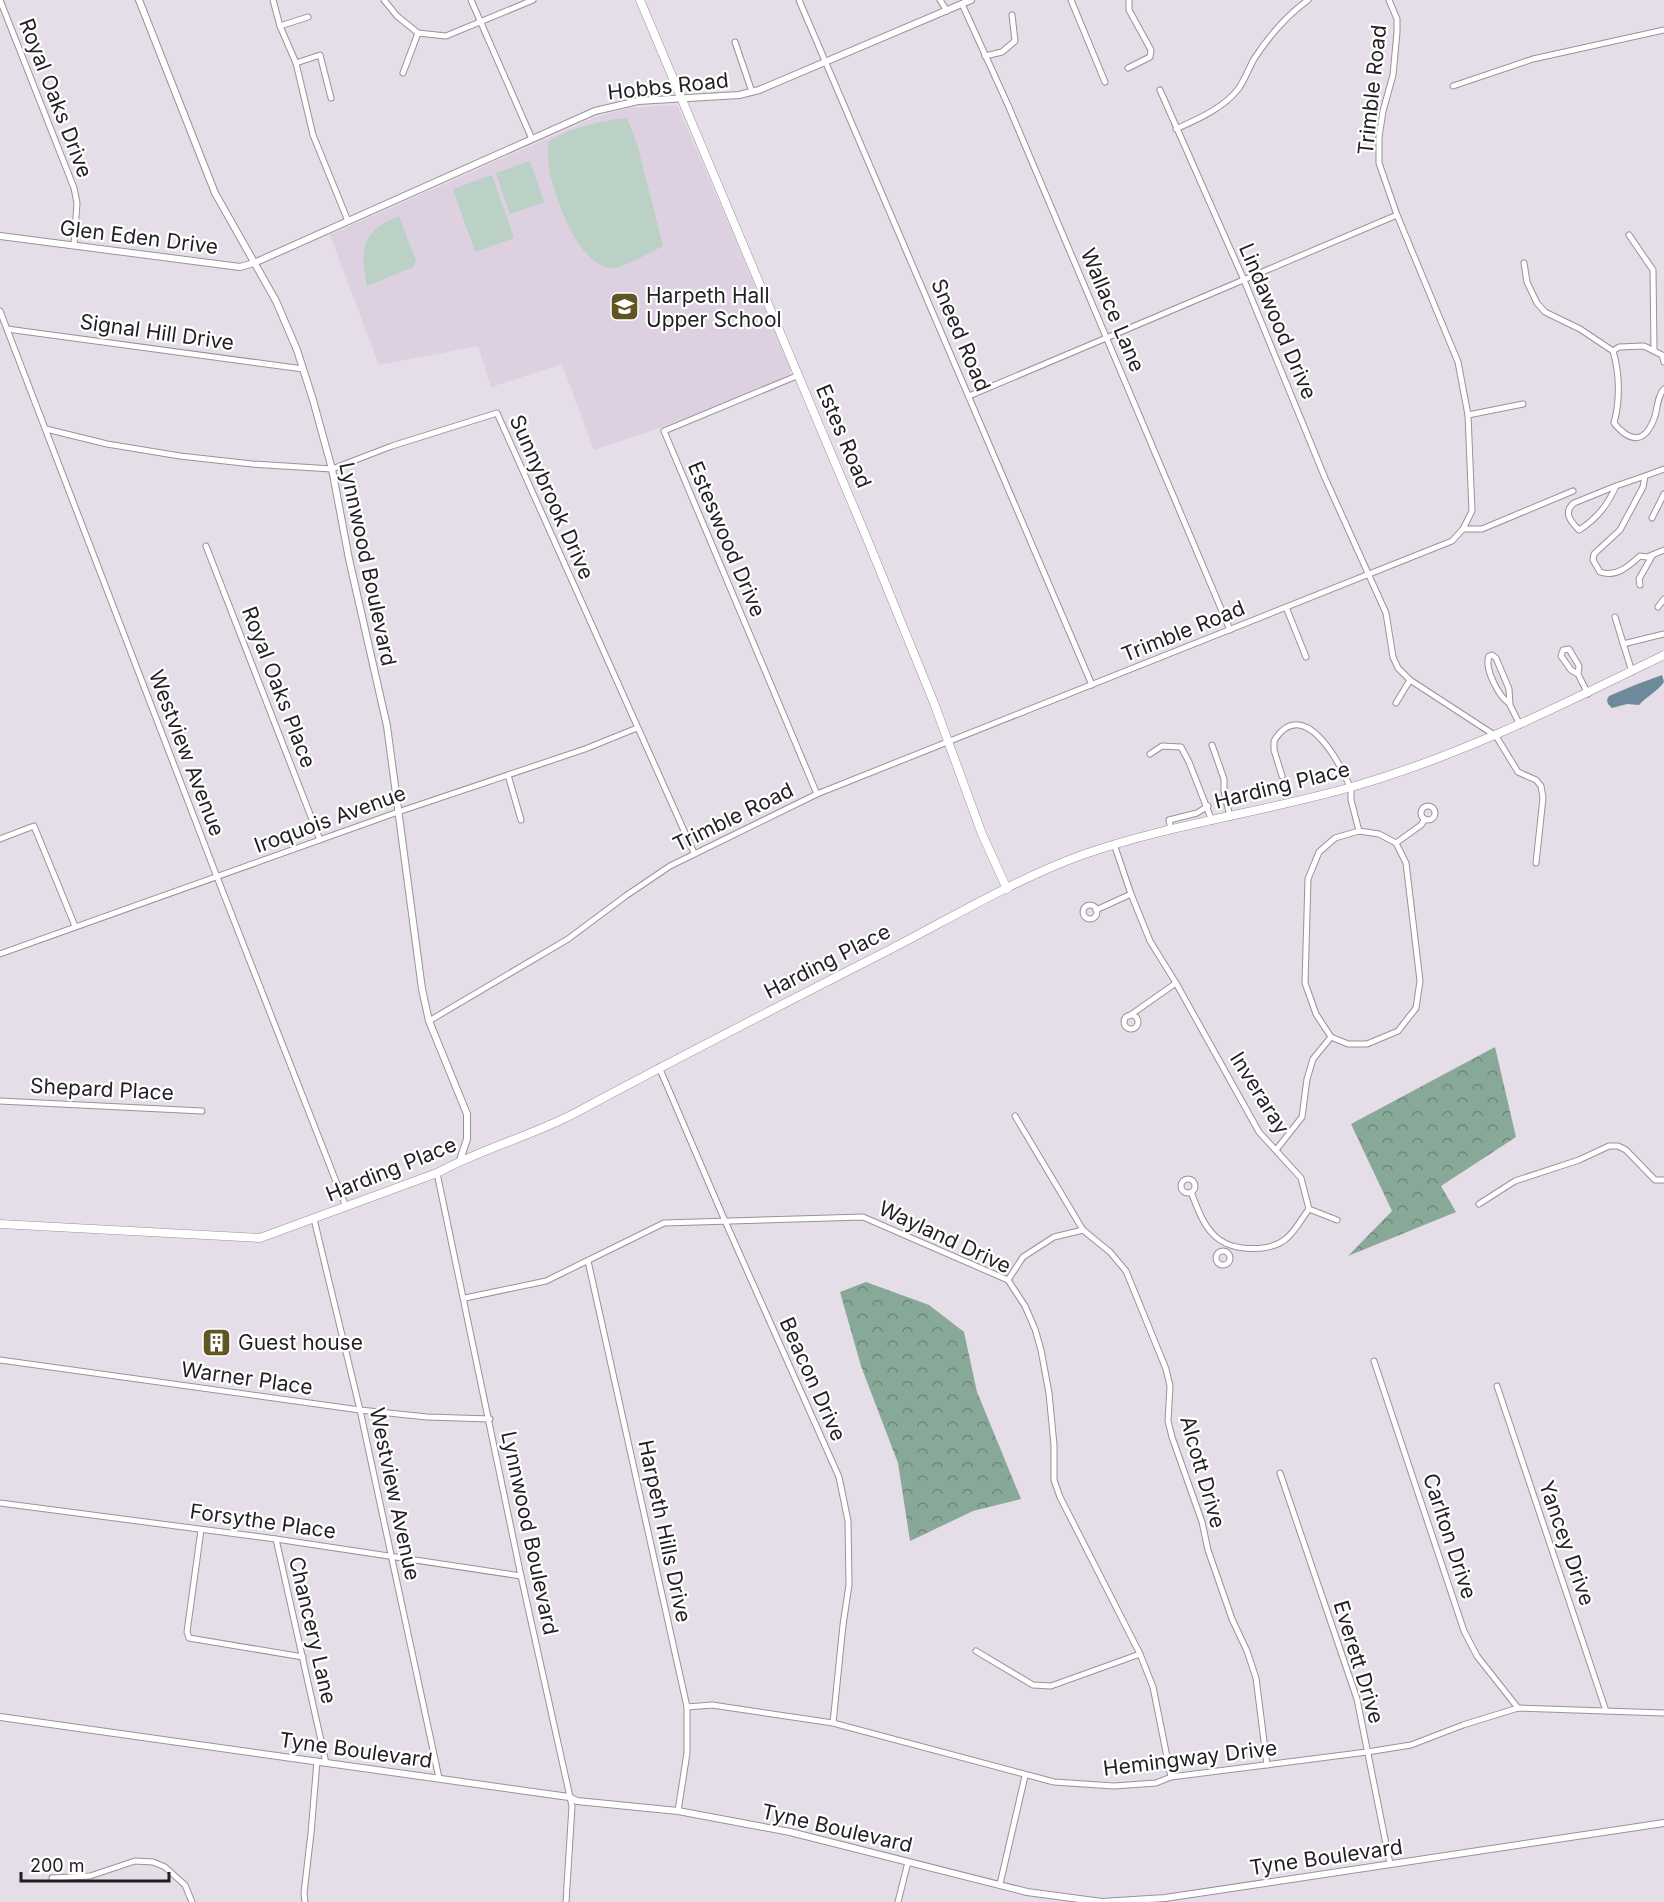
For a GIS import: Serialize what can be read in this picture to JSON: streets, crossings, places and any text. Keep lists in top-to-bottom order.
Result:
{
  "streets": {
    "main road": ["Estes Road", "Harding Place"],
    "street": [
      "Hobbs Road",
      "Trimble Road",
      "Royal Oaks Drive",
      "Glen Eden Drive",
      "Wallace Lane",
      "Lindawood Drive",
      "Signal Hill Drive",
      "Sneed Road",
      "Sunnybrook Drive",
      "Esteswood Drive",
      "Lynnwood Boulevard",
      "Royal Oaks Place",
      "Westview Avenue",
      "Iroquois Avenue",
      "Shepard Place",
      "Inveraray",
      "Wayland Drive",
      "Warner Place",
      "Beacon Drive",
      "Alcott Drive",
      "Forsythe Place",
      "Harpeth Hills Drive",
      "Carlton Drive",
      "Yancey Drive",
      "Chancery Lane",
      "Everett Drive",
      "Tyne Boulevard",
      "Hemingway Drive"
    ]
  },
  "crossings": [
    ["Hobbs Road", "Glen Eden Drive"],
    ["Hobbs Road", "Wallace Lane"],
    ["Hobbs Road", "Sneed Road"],
    ["Hobbs Road", "Estes Road"],
    ["Trimble Road", "Wallace Lane"],
    ["Trimble Road", "Lindawood Drive"],
    ["Trimble Road", "Sneed Road"],
    ["Trimble Road", "Estes Road"],
    ["Trimble Road", "Sunnybrook Drive"],
    ["Trimble Road", "Esteswood Drive"],
    ["Trimble Road", "Lynnwood Boulevard"],
    ["Royal Oaks Drive", "Glen Eden Drive"],
    ["Glen Eden Drive", "Lynnwood Boulevard"],
    ["Signal Hill Drive", "Lynnwood Boulevard"],
    ["Signal Hill Drive", "Westview Avenue"],
    ["Estes Road", "Esteswood Drive"],
    ["Estes Road", "Harding Place"],
    ["Sunnybrook Drive", "Lynnwood Boulevard"],
    ["Sunnybrook Drive", "Westview Avenue"],
    ["Sunnybrook Drive", "Iroquois Avenue"],
    ["Lynnwood Boulevard", "Harding Place"],
    ["Lynnwood Boulevard", "Iroquois Avenue"],
    ["Lynnwood Boulevard", "Wayland Drive"],
    ["Lynnwood Boulevard", "Warner Place"],
    ["Lynnwood Boulevard", "Forsythe Place"],
    ["Lynnwood Boulevard", "Tyne Boulevard"],
    ["Royal Oaks Place", "Iroquois Avenue"],
    ["Westview Avenue", "Harding Place"],
    ["Westview Avenue", "Iroquois Avenue"],
    ["Westview Avenue", "Warner Place"],
    ["Westview Avenue", "Forsythe Place"],
    ["Westview Avenue", "Tyne Boulevard"],
    ["Harding Place", "Inveraray"],
    ["Harding Place", "Beacon Drive"],
    ["Wayland Drive", "Beacon Drive"],
    ["Wayland Drive", "Harpeth Hills Drive"],
    ["Wayland Drive", "Hemingway Drive"],
    ["Beacon Drive", "Hemingway Drive"],
    ["Alcott Drive", "Hemingway Drive"],
    ["Forsythe Place", "Chancery Lane"],
    ["Harpeth Hills Drive", "Tyne Boulevard"],
    ["Harpeth Hills Drive", "Hemingway Drive"],
    ["Carlton Drive", "Hemingway Drive"],
    ["Yancey Drive", "Hemingway Drive"],
    ["Chancery Lane", "Tyne Boulevard"],
    ["Everett Drive", "Tyne Boulevard"],
    ["Everett Drive", "Hemingway Drive"]
  ],
  "places": {
    "school or university": ["Harpeth Hall Upper School"],
    "building": ["Guest house"]
  },
  "scale_bar": "200 m"
}
